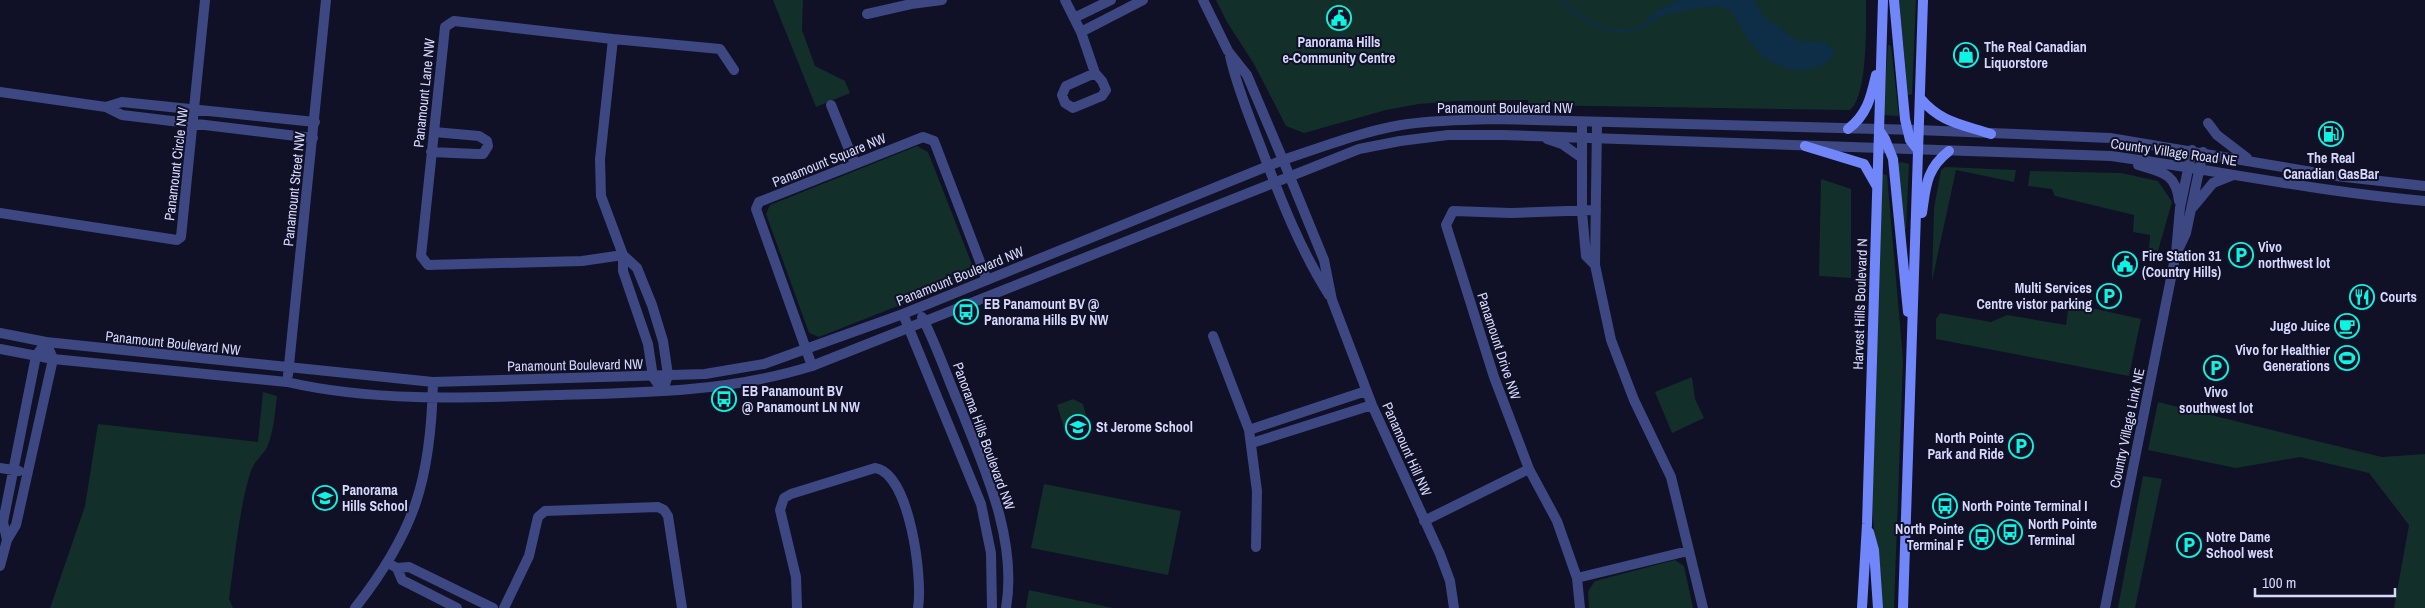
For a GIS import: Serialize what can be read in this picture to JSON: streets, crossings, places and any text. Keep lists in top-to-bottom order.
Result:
{
  "streets": {
    "main road": ["Harvest Hills Boulevard N"],
    "street": [
      "Panamount Lane NW",
      "Panamount Boulevard NW",
      "Country Village Road NE",
      "Panamount Square NW",
      "Panamount Circle NW",
      "Panamount Street NW",
      "Panamount Drive NW",
      "Country Village Link NE",
      "Panorama Hills Boulevard NW",
      "Panamount Hill NW"
    ]
  },
  "crossings": [
    ["Panamount Boulevard NW", "Country Village Road NE"],
    ["Panamount Boulevard NW", "Panamount Square NW"],
    ["Panamount Boulevard NW", "Panamount Street NW"],
    ["Panamount Boulevard NW", "Harvest Hills Boulevard N"],
    ["Panamount Boulevard NW", "Panorama Hills Boulevard NW"],
    ["Panamount Boulevard NW", "Panamount Hill NW"],
    ["Country Village Road NE", "Country Village Link NE"]
  ],
  "places": {
    "public building": ["Panorama Hills e-Community Centre", "Fire Station 31 (Country Hills)"],
    "shop": ["The Real Canadian Liquorstore"],
    "fuel station": ["The Real Canadian GasBar"],
    "parking": [
      "Vivo northwest lot",
      "Multi Services Centre vistor parking",
      "Vivo southwest lot",
      "North Pointe Park and Ride",
      "Notre Dame School west"
    ],
    "restaurant": ["Courts"],
    "bus stop": [
      "EB Panamount BV @ Panorama Hills BV NW",
      "EB Panamount BV @ Panamount LN NW",
      "North Pointe Terminal I",
      "North Pointe Terminal",
      "North Pointe Terminal F"
    ],
    "cafe": ["Jugo Juice"],
    "sports": ["Vivo for Healthier Generations"],
    "school or university": ["St Jerome School", "Panorama Hills School"]
  },
  "scale_bar": "100 m"
}
